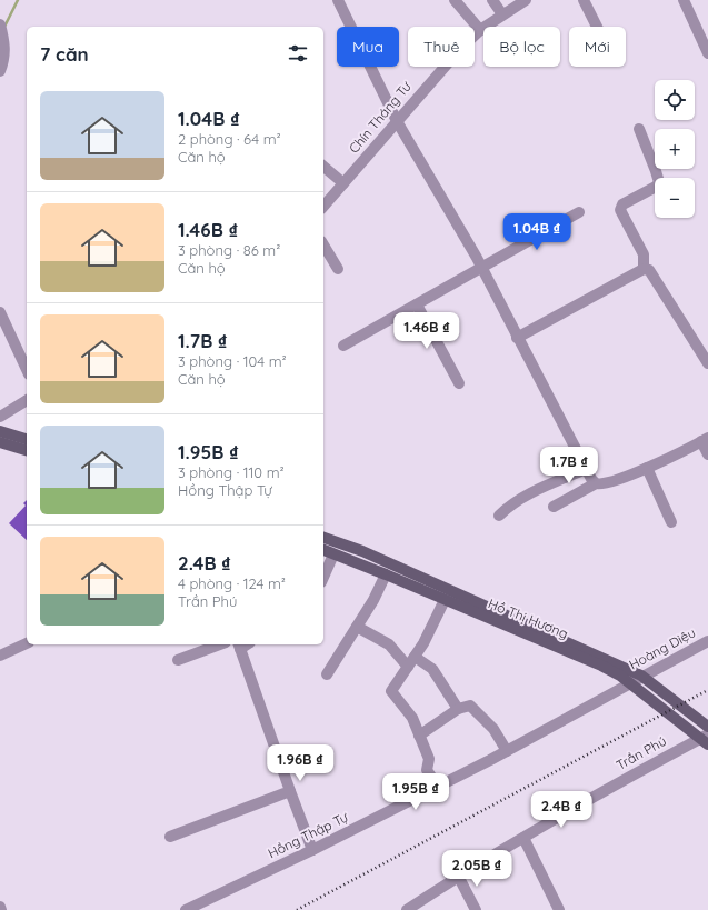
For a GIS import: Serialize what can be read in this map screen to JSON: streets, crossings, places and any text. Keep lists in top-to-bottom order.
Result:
{
  "streets": {
    "main road": ["Hồ Thị Hương"],
    "street": [
      "Chín Tháng Tư",
      "Hoàng Diệu",
      "Trần Phú",
      "Hồng Thập Tự"
    ]
  },
  "crossings": [
    ["Hồ Thị Hương", "Hoàng Diệu"],
    ["Hồ Thị Hương", "Trần Phú"],
    ["Hồ Thị Hương", "Hồng Thập Tự"],
    ["Hoàng Diệu", "Hồng Thập Tự"]
  ],
  "page": {
    "chip": [
      "Mua",
      "Thuê",
      "Bộ lọc",
      "Mới"
    ],
    "heading": "7 căn",
    "map_buttons": ["+", "−"],
    "list": [
      {
        "name": "1.04B ₫",
        "note": "2 phòng · 64 m² · Căn hộ"
      },
      {
        "name": "1.46B ₫",
        "note": "3 phòng · 86 m² · Căn hộ"
      },
      {
        "name": "1.7B ₫",
        "note": "3 phòng · 104 m² · Căn hộ"
      },
      {
        "name": "1.95B ₫",
        "note": "3 phòng · 110 m² · Hồng Thập Tự"
      },
      {
        "name": "2.4B ₫",
        "note": "4 phòng · 124 m² · Trần Phú"
      }
    ],
    "price": [
      "1.04B ₫",
      "1.46B ₫",
      "1.7B ₫",
      "1.96B ₫",
      "1.95B ₫",
      "2.4B ₫",
      "2.05B ₫"
    ]
  }
}
